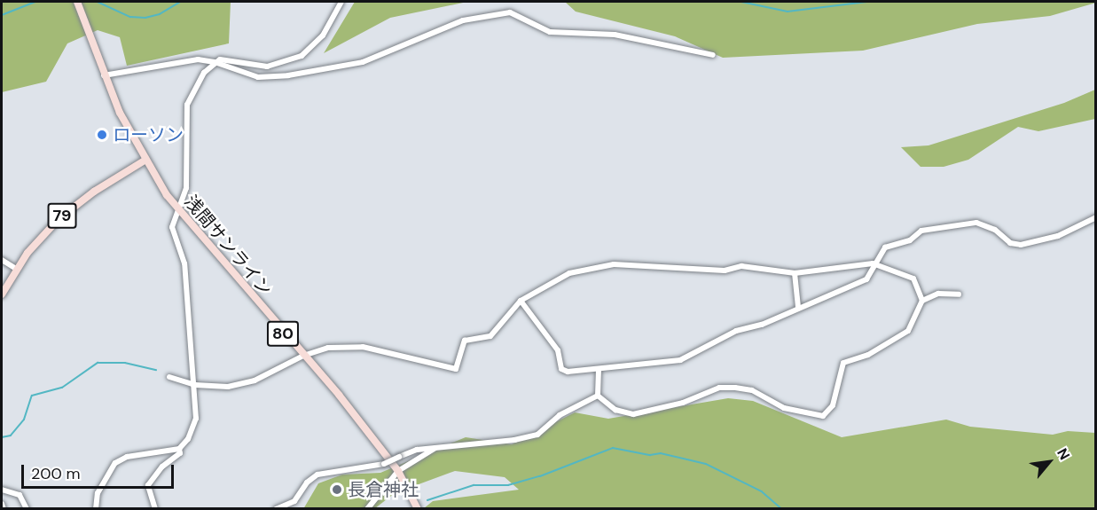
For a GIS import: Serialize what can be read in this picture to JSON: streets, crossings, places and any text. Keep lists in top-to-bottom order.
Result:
{
  "streets": {
    "main road": ["79", "浅間サンライン", "80"]
  },
  "crossings": [
    ["79", "浅間サンライン"]
  ],
  "places": ["ローソン", "長倉神社"],
  "scale_bar": "200 m",
  "north": "top right"
}
